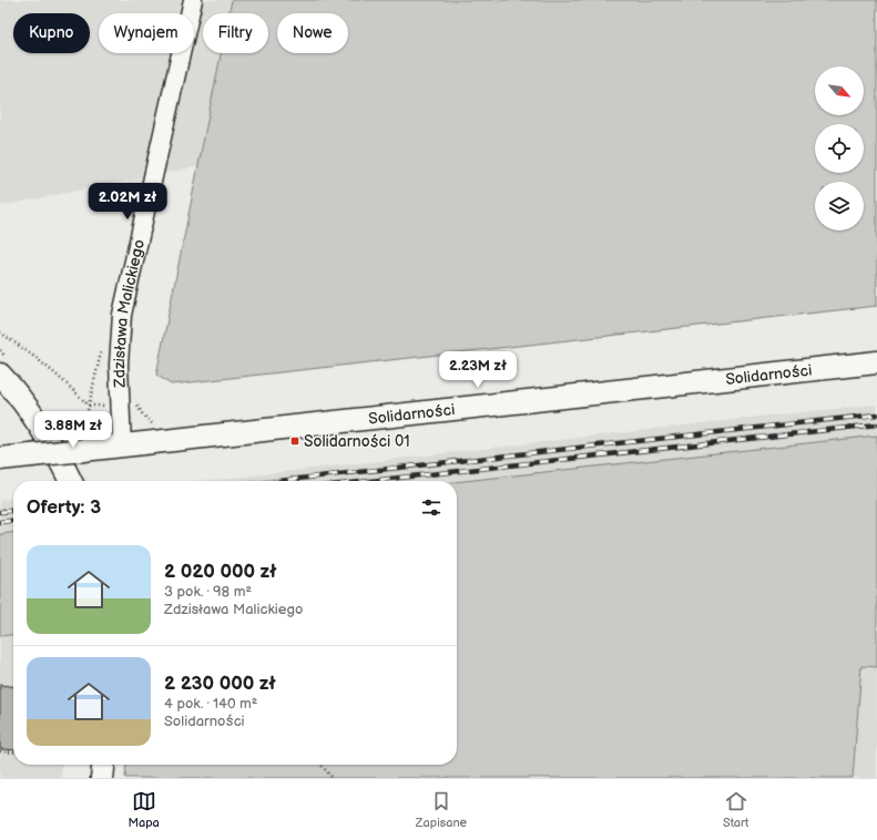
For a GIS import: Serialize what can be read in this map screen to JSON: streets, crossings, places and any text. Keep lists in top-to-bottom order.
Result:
{
  "streets": {
    "street": ["Zdzisława Malickiego", "Solidarności"]
  },
  "crossings": [
    ["Zdzisława Malickiego", "Solidarności"]
  ],
  "places": {
    "transit": ["Solidarności 01"]
  },
  "north": "bottom right",
  "page": {
    "chip": [
      "Kupno",
      "Wynajem",
      "Filtry",
      "Nowe"
    ],
    "price": ["2.02M zł", "2.23M zł", "3.88M zł"],
    "heading": "Oferty: 3",
    "list": [
      {
        "name": "2 020 000 zł",
        "note": "3 pok. · 98 m² · Zdzisława Malickiego"
      },
      {
        "name": "2 230 000 zł",
        "note": "4 pok. · 140 m² · Solidarności"
      }
    ],
    "tabs": ["Mapa", "Zapisane", "Start"]
  }
}
